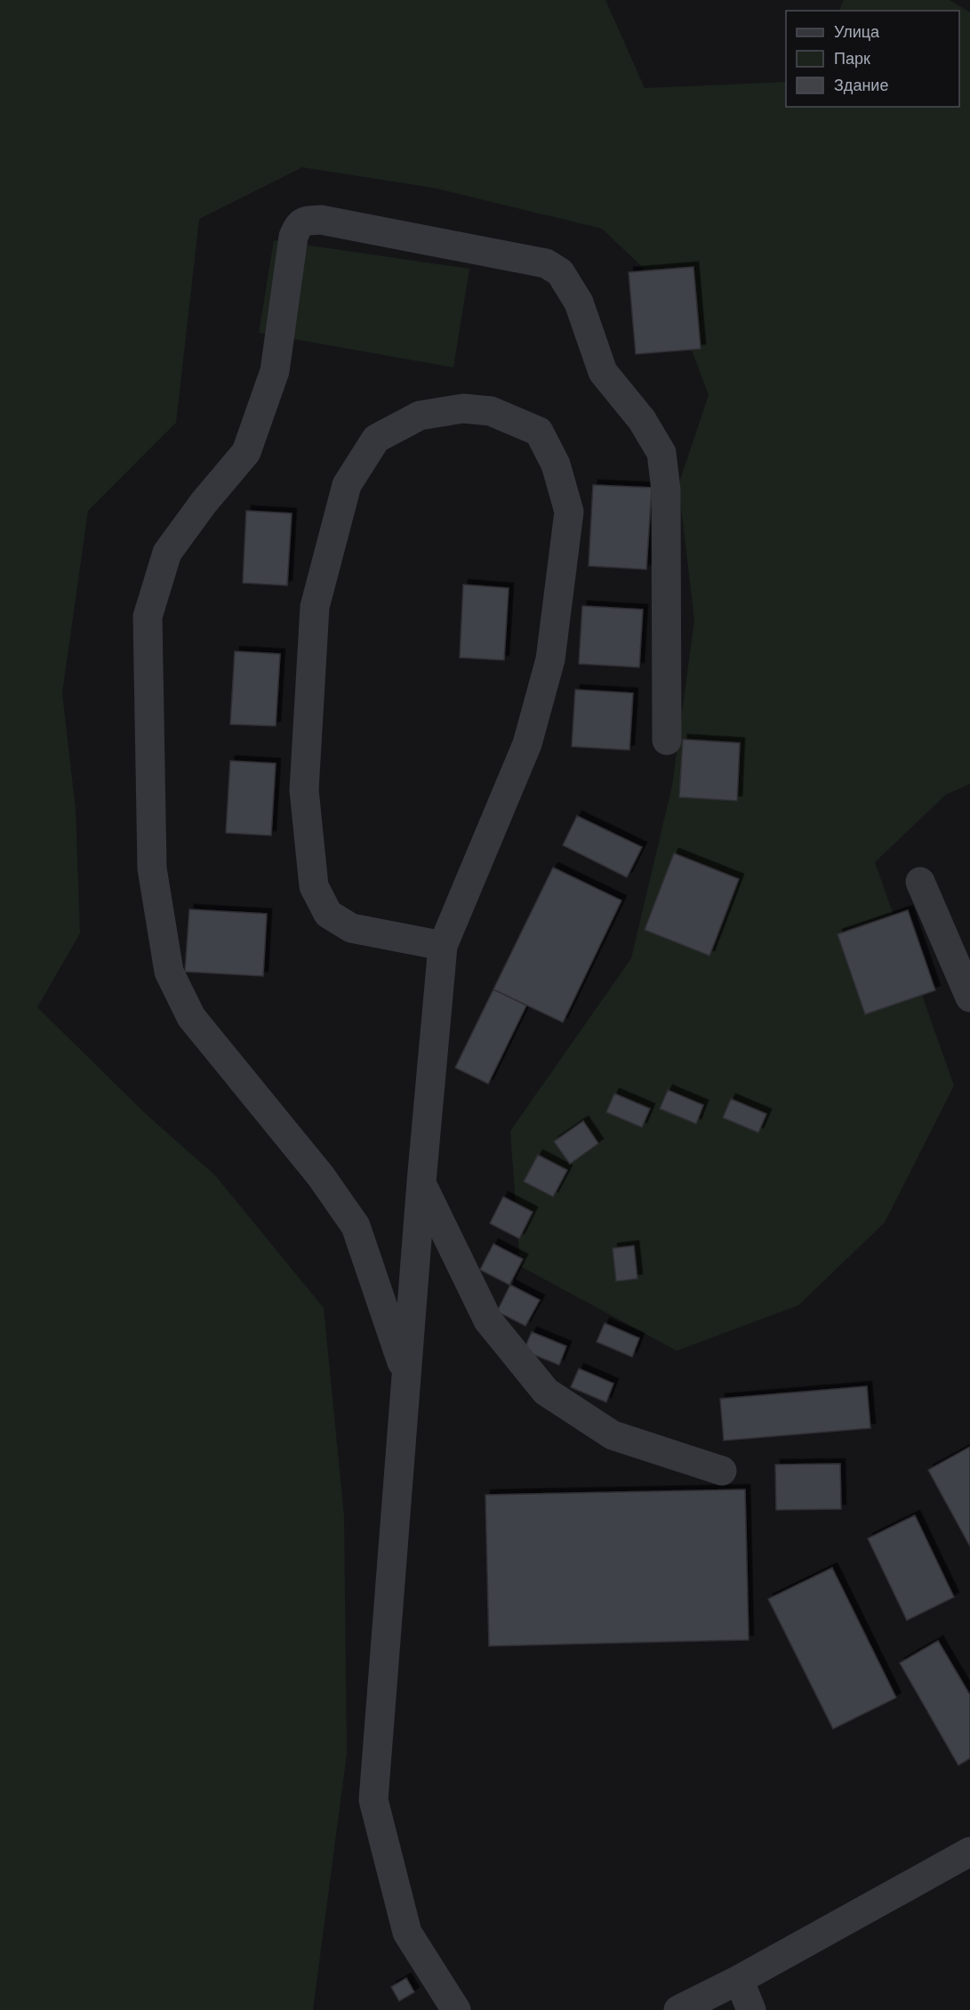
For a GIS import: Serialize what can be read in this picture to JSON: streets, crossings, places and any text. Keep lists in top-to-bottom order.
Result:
{
  "legend": ["Улица", "Парк", "Здание"]
}
